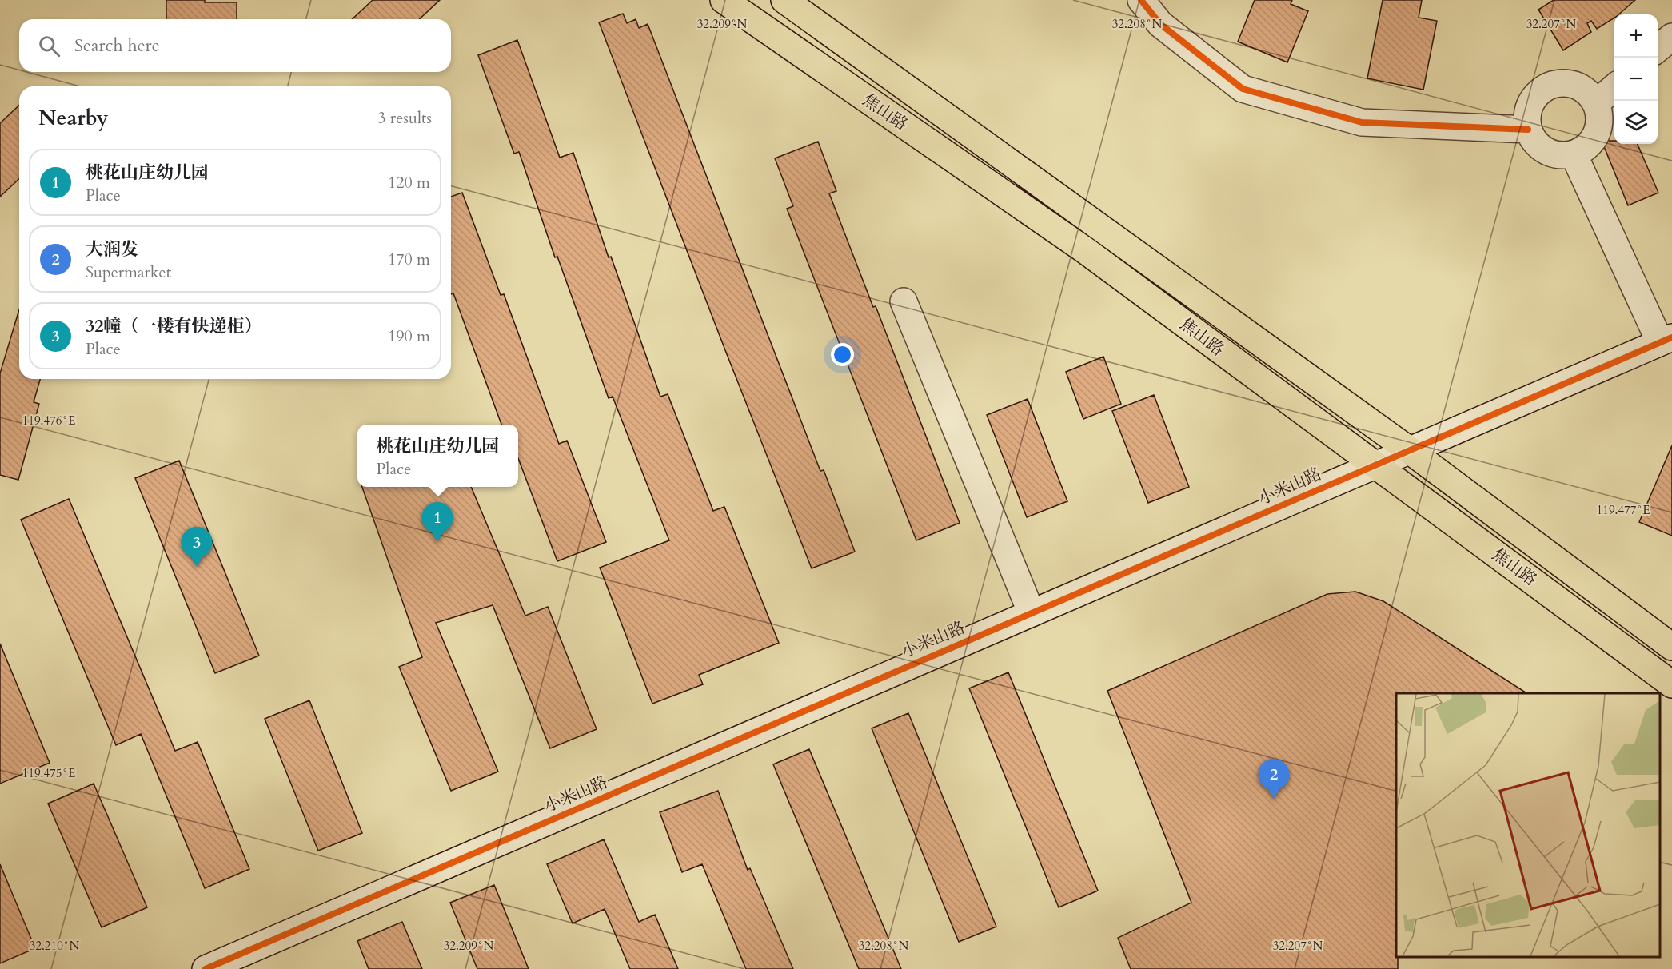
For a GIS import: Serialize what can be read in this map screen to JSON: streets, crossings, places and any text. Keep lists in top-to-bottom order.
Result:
{
  "streets": {
    "main road": ["焦山路"],
    "street": ["小米山路"]
  },
  "crossings": [
    ["焦山路", "小米山路"]
  ],
  "page": {
    "map_buttons": ["+", "−"],
    "search": "Search here",
    "heading": ["Nearby", "3 results"],
    "list": [
      {
        "mark": "1",
        "name": "桃花山庄幼儿园",
        "note": "Place",
        "value": "120 m"
      },
      {
        "mark": "2",
        "name": "大润发",
        "note": "Supermarket",
        "value": "170 m"
      },
      {
        "mark": "3",
        "name": "32幢（一楼有快递柜）",
        "note": "Place",
        "value": "190 m"
      }
    ],
    "popup": ["桃花山庄幼儿园", "Place"],
    "pins": ["1", "3", "2"]
  },
  "coordinates": [
    "32.209°N",
    "32.208°N",
    "32.207°N",
    "119.476°E",
    "119.477°E",
    "119.475°E",
    "32.210°N"
  ]
}
